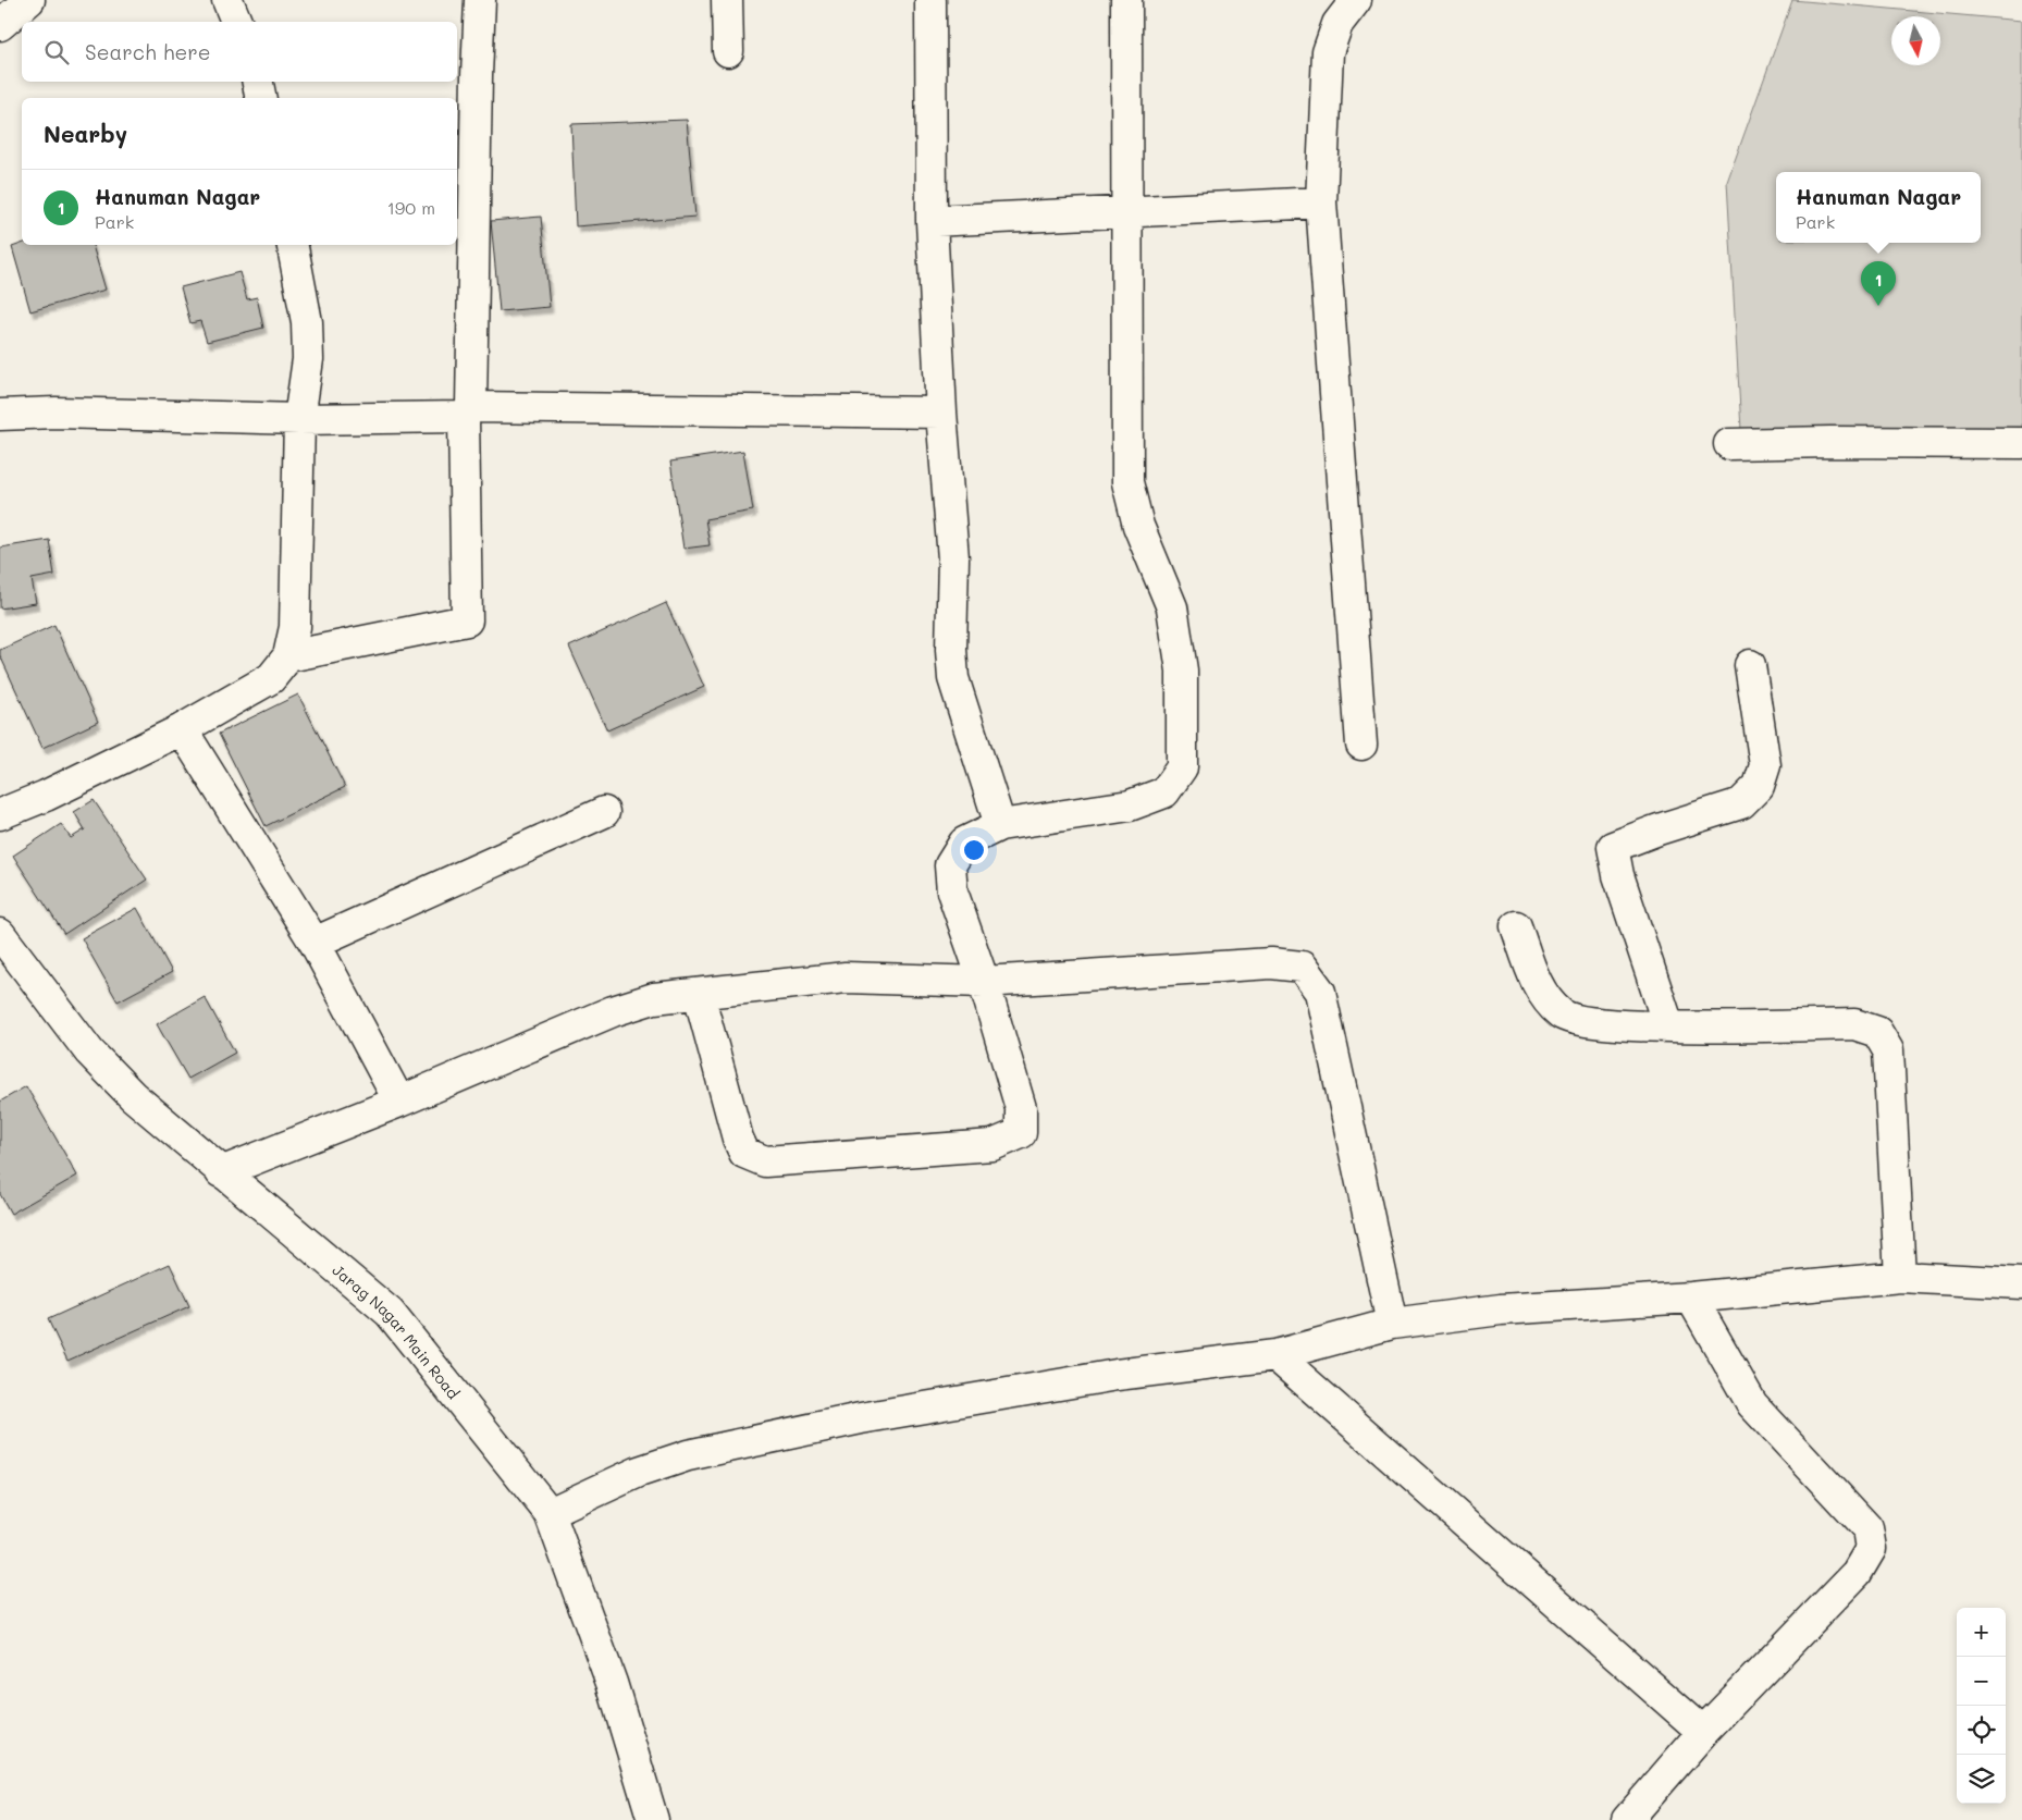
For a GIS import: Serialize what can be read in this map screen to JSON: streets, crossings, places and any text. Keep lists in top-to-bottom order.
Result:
{
  "streets": {
    "street": ["Jarag Nagar Main Road"]
  },
  "north": "bottom",
  "page": {
    "search": "Search here",
    "heading": "Nearby",
    "list": [
      {
        "mark": "1",
        "name": "Hanuman Nagar",
        "note": "Park",
        "value": "190 m"
      }
    ],
    "popup": ["Hanuman Nagar", "Park"],
    "pins": "1",
    "map_buttons": ["+", "−"]
  }
}
